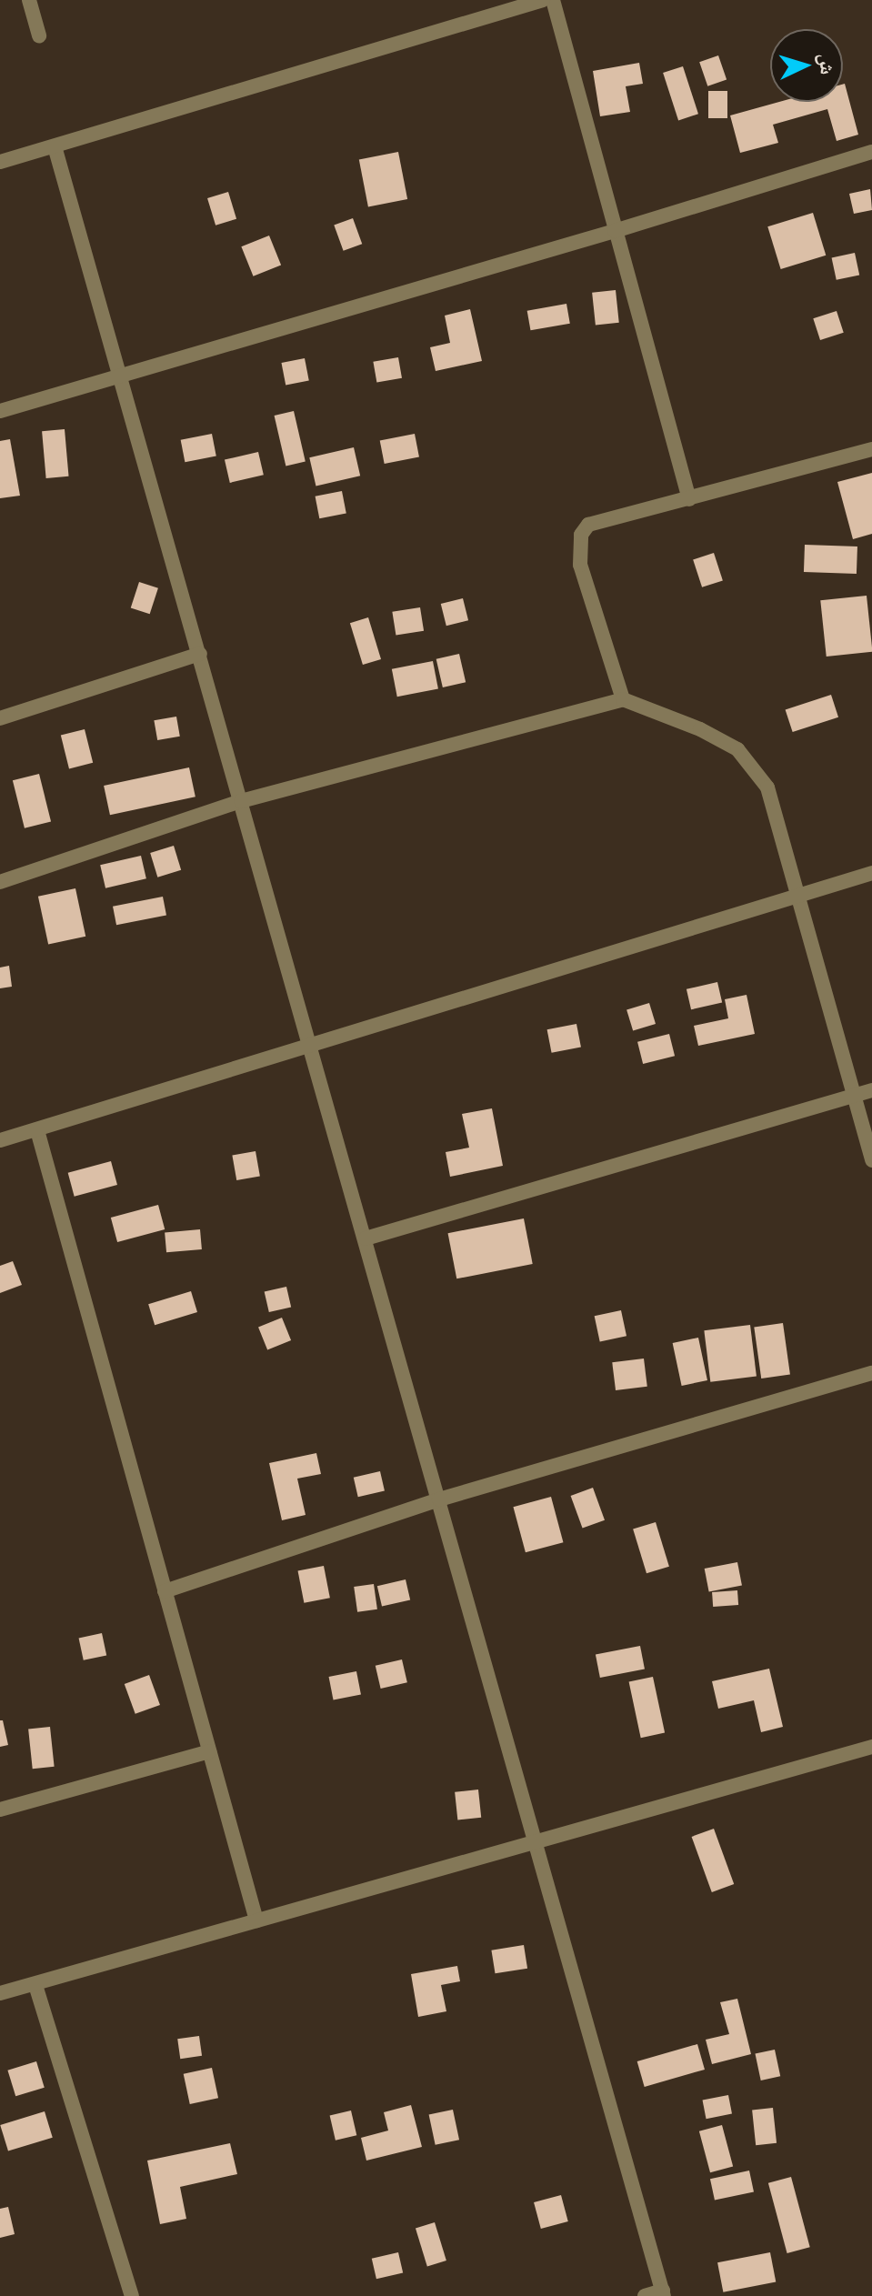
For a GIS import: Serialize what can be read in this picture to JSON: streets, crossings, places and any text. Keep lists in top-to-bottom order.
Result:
{
  "north": "right"
}
